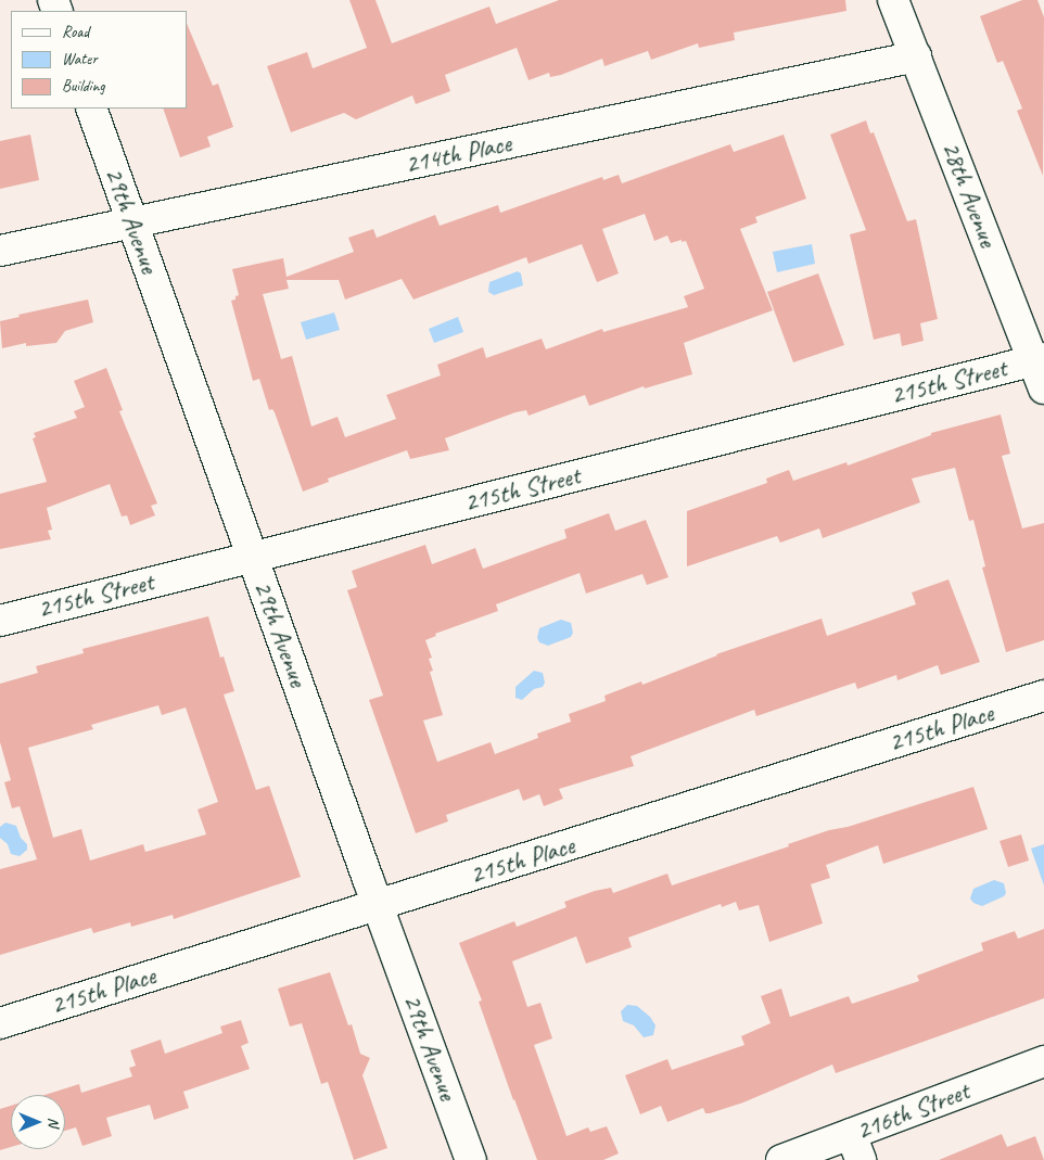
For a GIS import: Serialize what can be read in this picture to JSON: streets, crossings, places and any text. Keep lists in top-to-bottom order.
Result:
{
  "streets": {
    "street": [
      "214th Place",
      "28th Avenue",
      "29th Avenue",
      "215th Street",
      "215th Place",
      "216th Street"
    ]
  },
  "crossings": [
    ["214th Place", "28th Avenue"],
    ["214th Place", "29th Avenue"],
    ["28th Avenue", "215th Street"],
    ["29th Avenue", "215th Street"],
    ["29th Avenue", "215th Place"]
  ],
  "legend": ["Road", "Water", "Building"],
  "north": "right"
}
